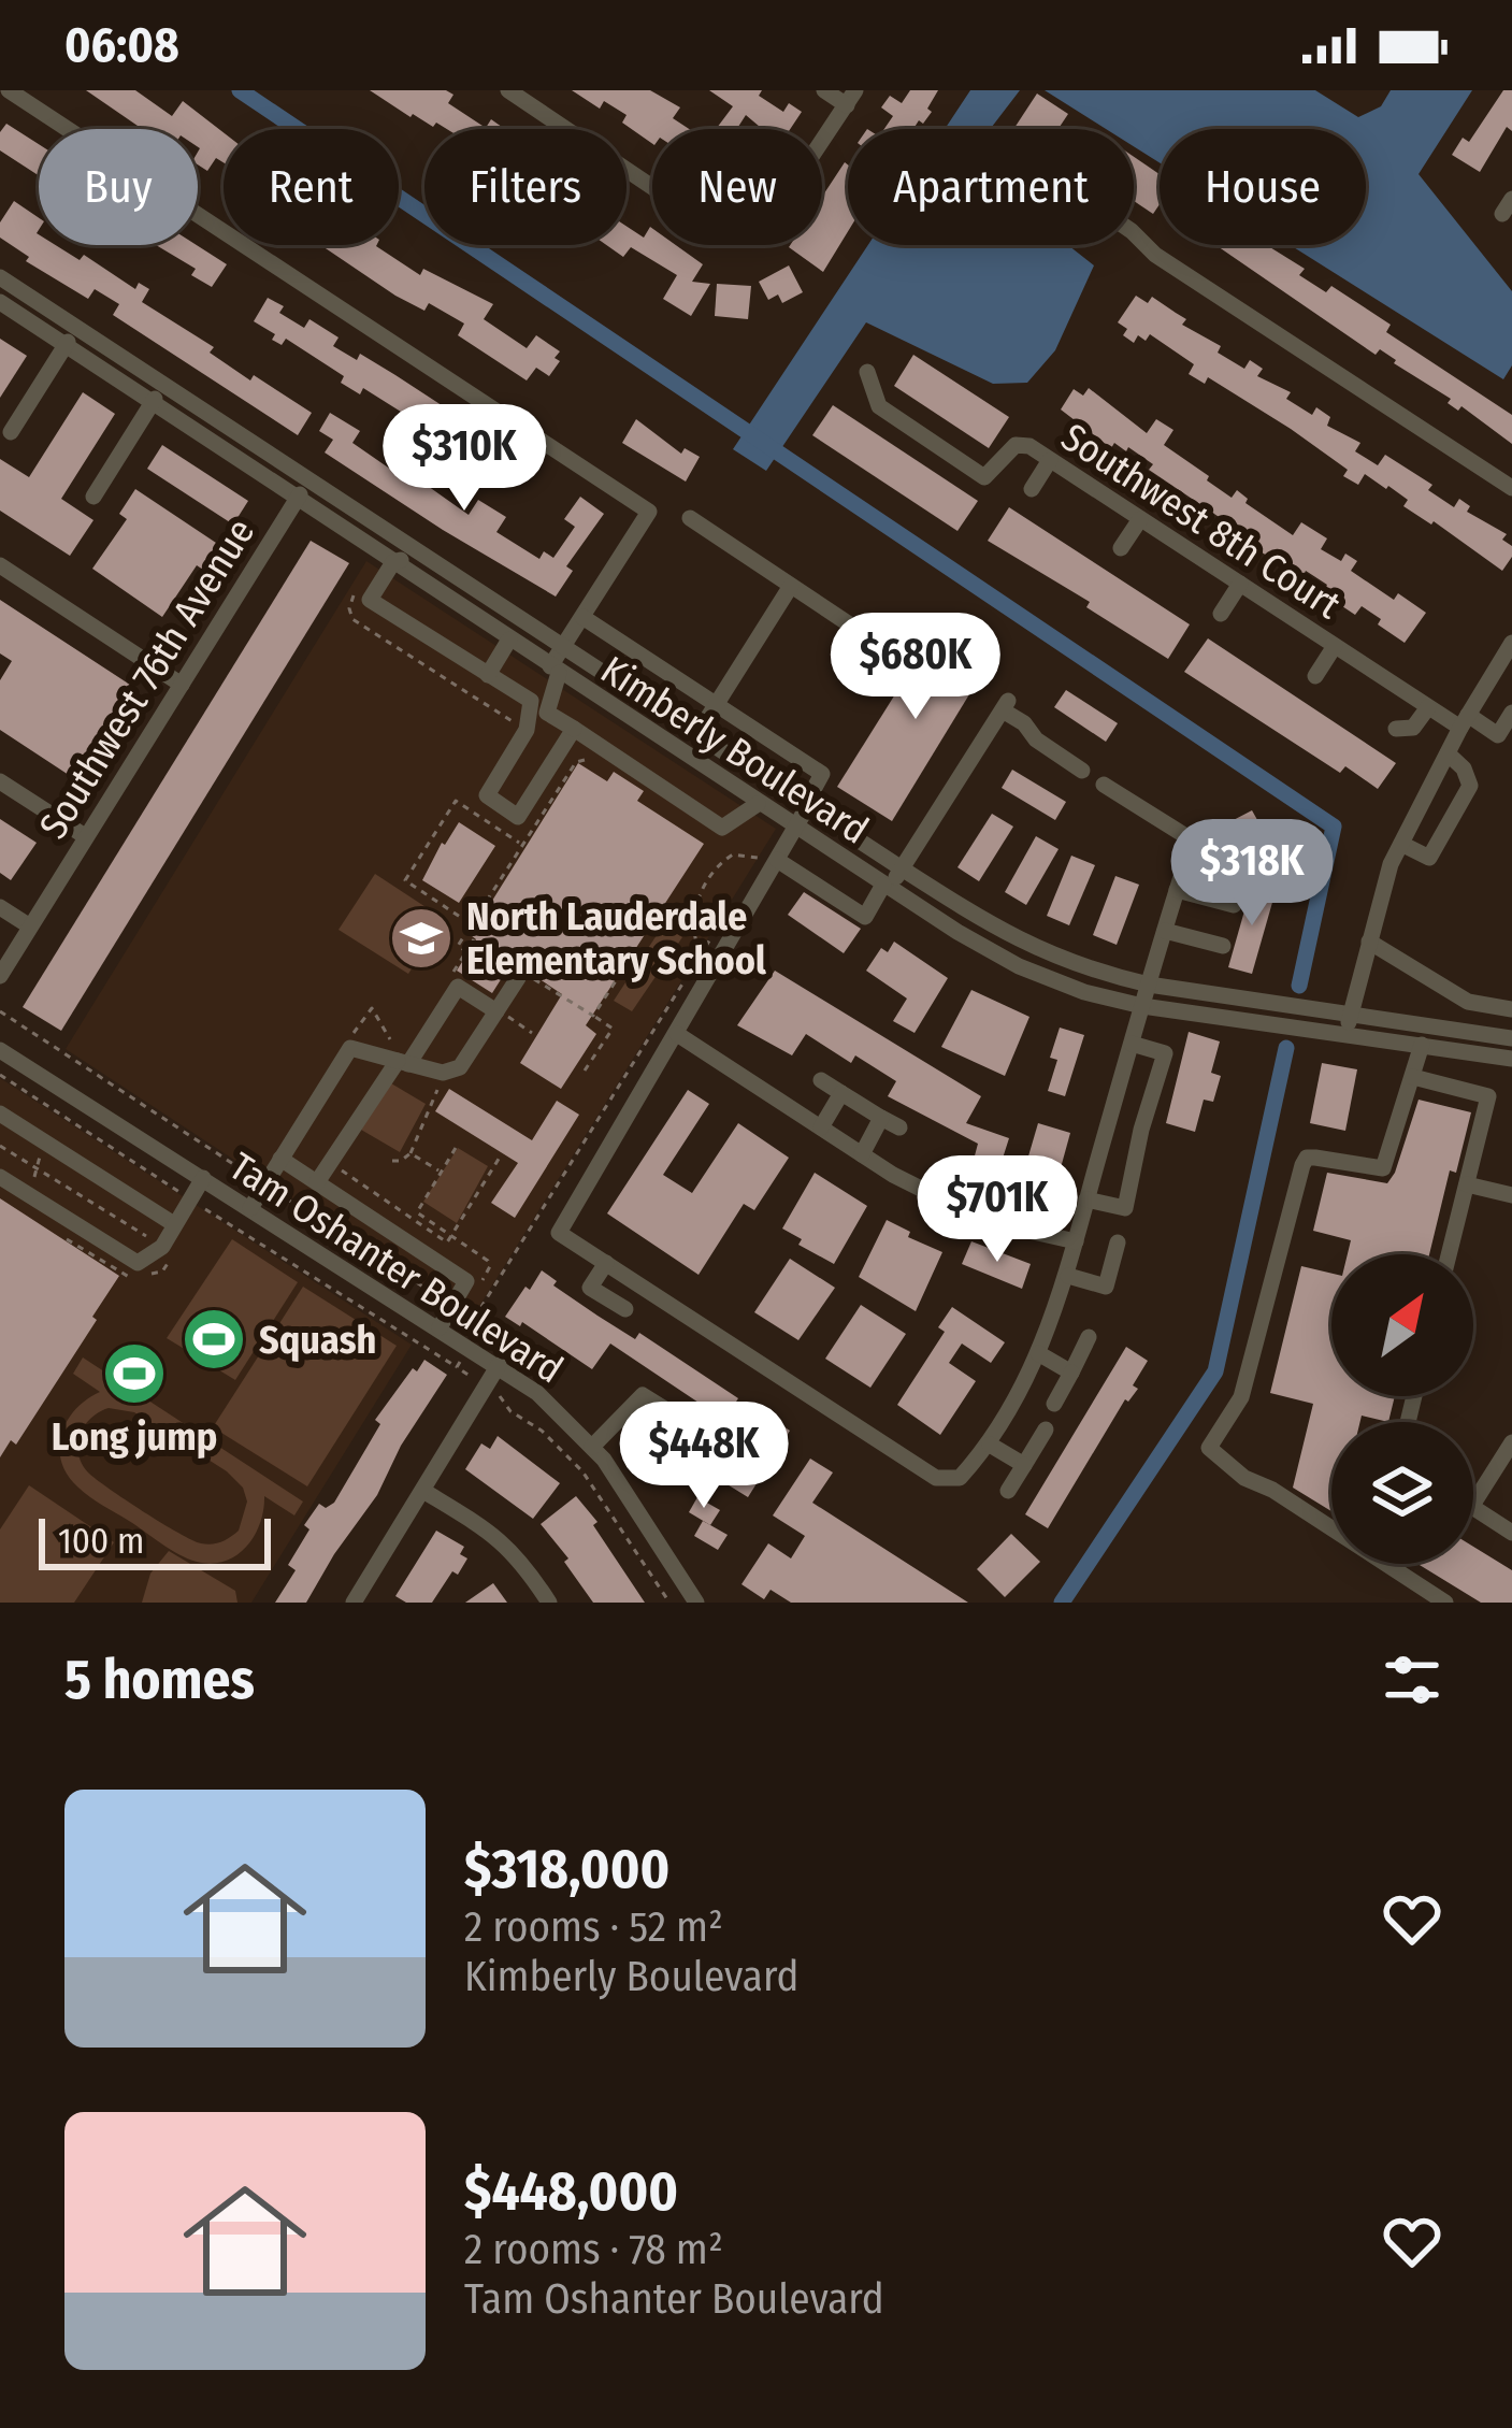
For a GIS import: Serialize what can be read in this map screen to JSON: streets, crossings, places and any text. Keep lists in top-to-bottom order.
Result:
{
  "streets": {
    "street": [
      "Southwest 8th Court",
      "Southwest 76th Avenue",
      "Kimberly Boulevard",
      "Tam Oshanter Boulevard"
    ]
  },
  "crossings": [
    ["Southwest 76th Avenue", "Kimberly Boulevard"]
  ],
  "places": {
    "school or university": ["North Lauderdale Elementary School"],
    "sports": ["Squash", "Long jump"]
  },
  "scale_bar": "100 m",
  "north": "top right",
  "page": {
    "status": "06:08",
    "chip": [
      "Buy",
      "Rent",
      "Filters",
      "New",
      "Apartment",
      "House"
    ],
    "price": [
      "$310K",
      "$680K",
      "$318K",
      "$701K",
      "$448K"
    ],
    "scale": "100 m",
    "heading": "5 homes",
    "list": [
      {
        "name": "$318,000",
        "note": "2 rooms · 52 m² · Kimberly Boulevard"
      },
      {
        "name": "$448,000",
        "note": "2 rooms · 78 m² · Tam Oshanter Boulevard"
      }
    ]
  }
}
